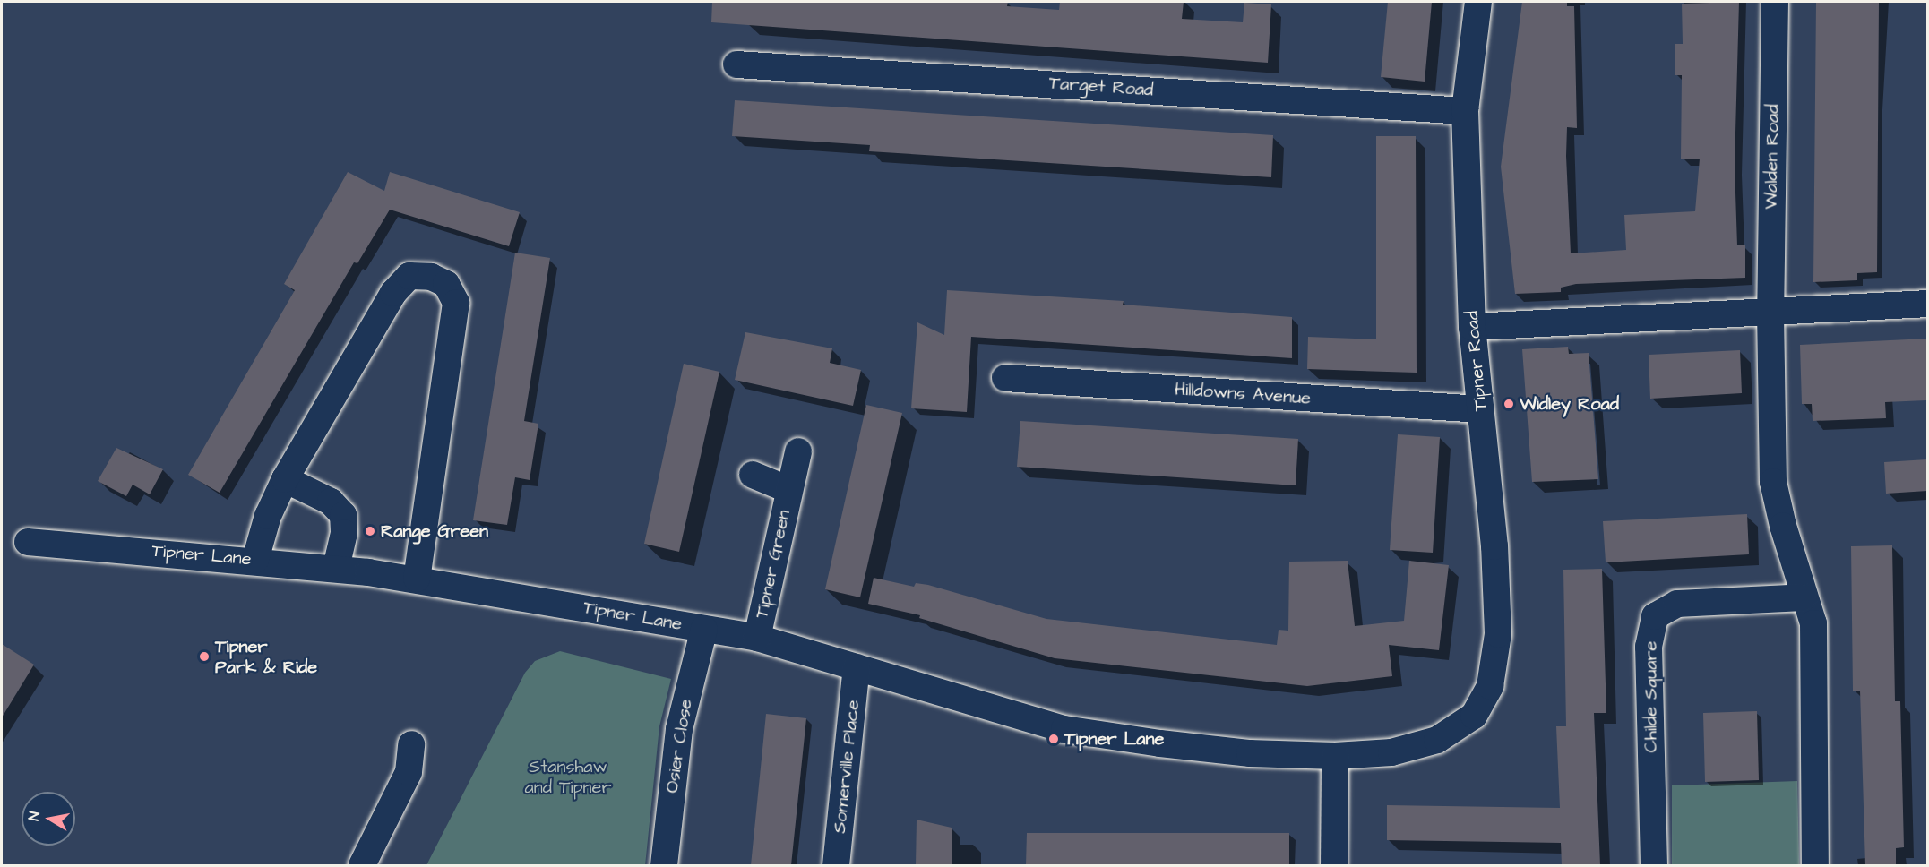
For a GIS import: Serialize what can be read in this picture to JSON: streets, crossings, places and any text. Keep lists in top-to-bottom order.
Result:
{
  "streets": {
    "street": [
      "Target Road",
      "Walden Road",
      "Tipner Road",
      "Hilldowns Avenue",
      "Tipner Lane",
      "Tipner Green",
      "Childe Square",
      "Osier Close",
      "Somerville Place"
    ]
  },
  "crossings": [
    ["Target Road", "Tipner Road"],
    ["Tipner Road", "Hilldowns Avenue"],
    ["Tipner Road", "Tipner Lane"],
    ["Tipner Lane", "Tipner Green"],
    ["Tipner Lane", "Osier Close"],
    ["Tipner Lane", "Somerville Place"]
  ],
  "parks": ["Stanshaw and Tipner"],
  "places": [
    "Widley Road",
    "Range Green",
    "Tipner Park & Ride",
    "Tipner Lane"
  ],
  "north": "left"
}
